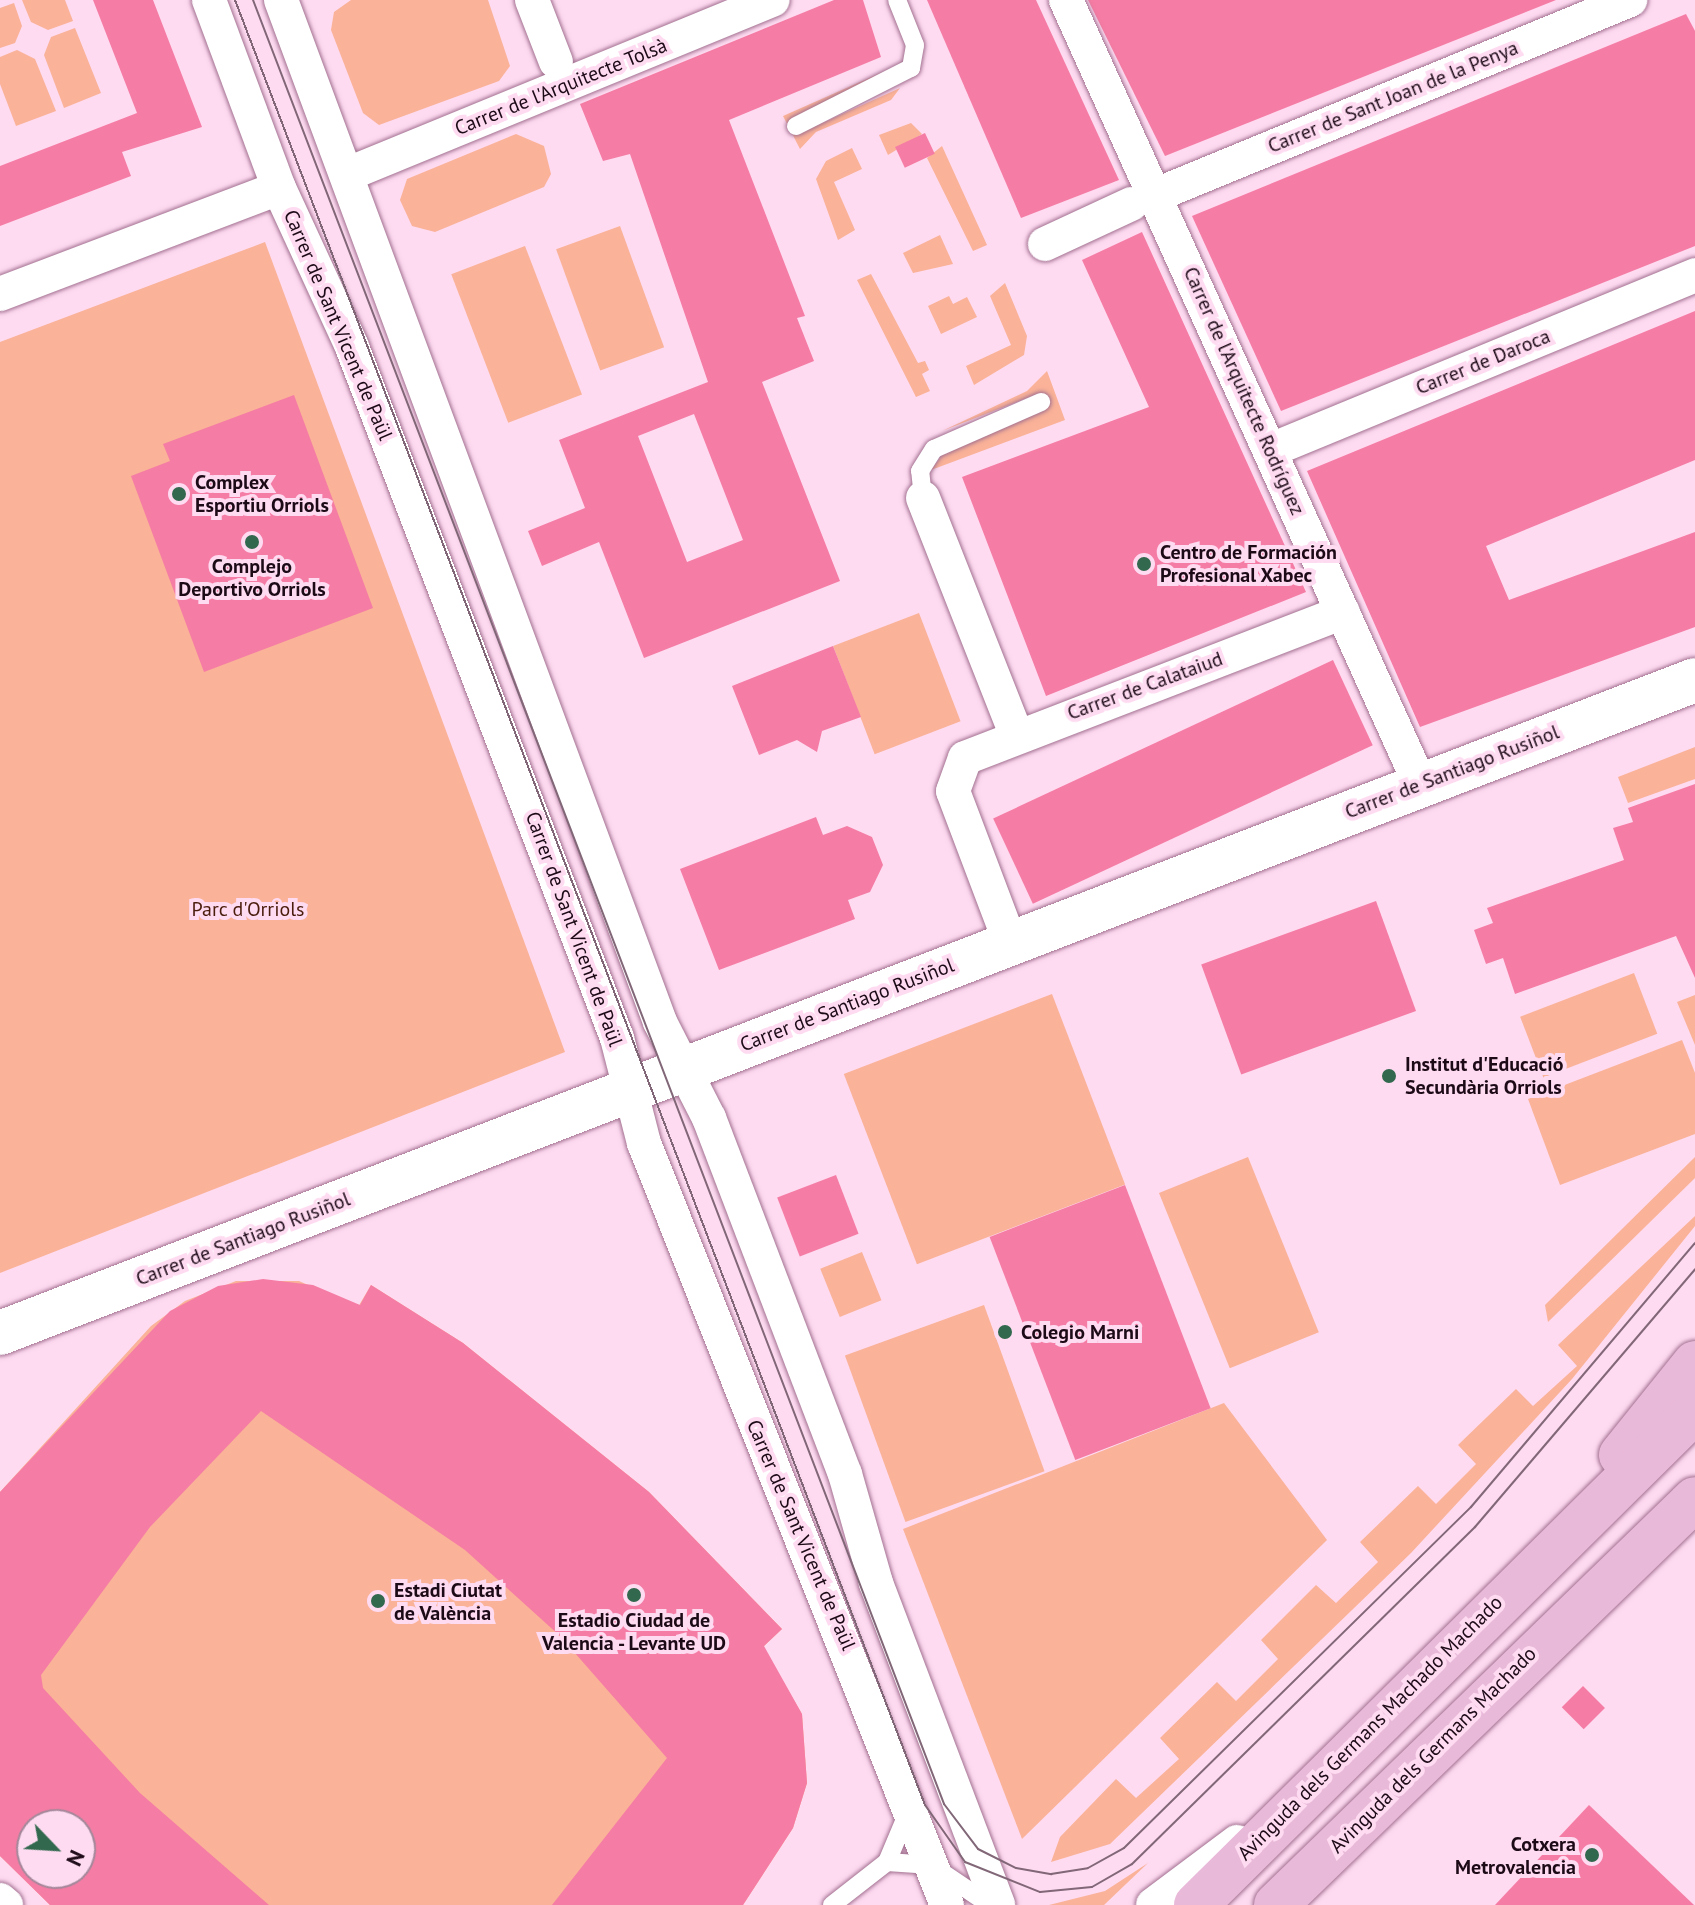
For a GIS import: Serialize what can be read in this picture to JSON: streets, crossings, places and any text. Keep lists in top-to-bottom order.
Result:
{
  "streets": {
    "main road": ["Avinguda dels Germans Machado Machado", "Avinguda dels Germans Machado"],
    "street": [
      "Carrer de l'Arquitecte Tolsà",
      "Carrer de Sant Joan de la Penya",
      "Carrer de Sant Vicent de Paül",
      "Carrer de Daroca",
      "Carrer de l'Arquitecte Rodríguez",
      "Carrer de Calataiud",
      "Carrer de Santiago Rusiñol"
    ]
  },
  "crossings": [
    ["Carrer de Sant Joan de la Penya", "Carrer de l'Arquitecte Rodríguez"],
    ["Carrer de Sant Vicent de Paül", "Carrer de Santiago Rusiñol"],
    ["Carrer de Daroca", "Carrer de l'Arquitecte Rodríguez"],
    ["Carrer de l'Arquitecte Rodríguez", "Carrer de Calataiud"],
    ["Carrer de l'Arquitecte Rodríguez", "Carrer de Santiago Rusiñol"],
    ["Carrer de Calataiud", "Carrer de Santiago Rusiñol"]
  ],
  "parks": ["Parc d'Orriols"],
  "places": [
    "Complex Esportiu Orriols",
    "Complejo Deportivo Orriols",
    "Centro de Formación Profesional Xabec",
    "Institut d'Educació Secundària Orriols",
    "Colegio Marni",
    "Estadio Ciudad de Valencia - Levante UD",
    "Estadi Ciutat de València",
    "Cotxera Metrovalencia"
  ],
  "north": "bottom right"
}
